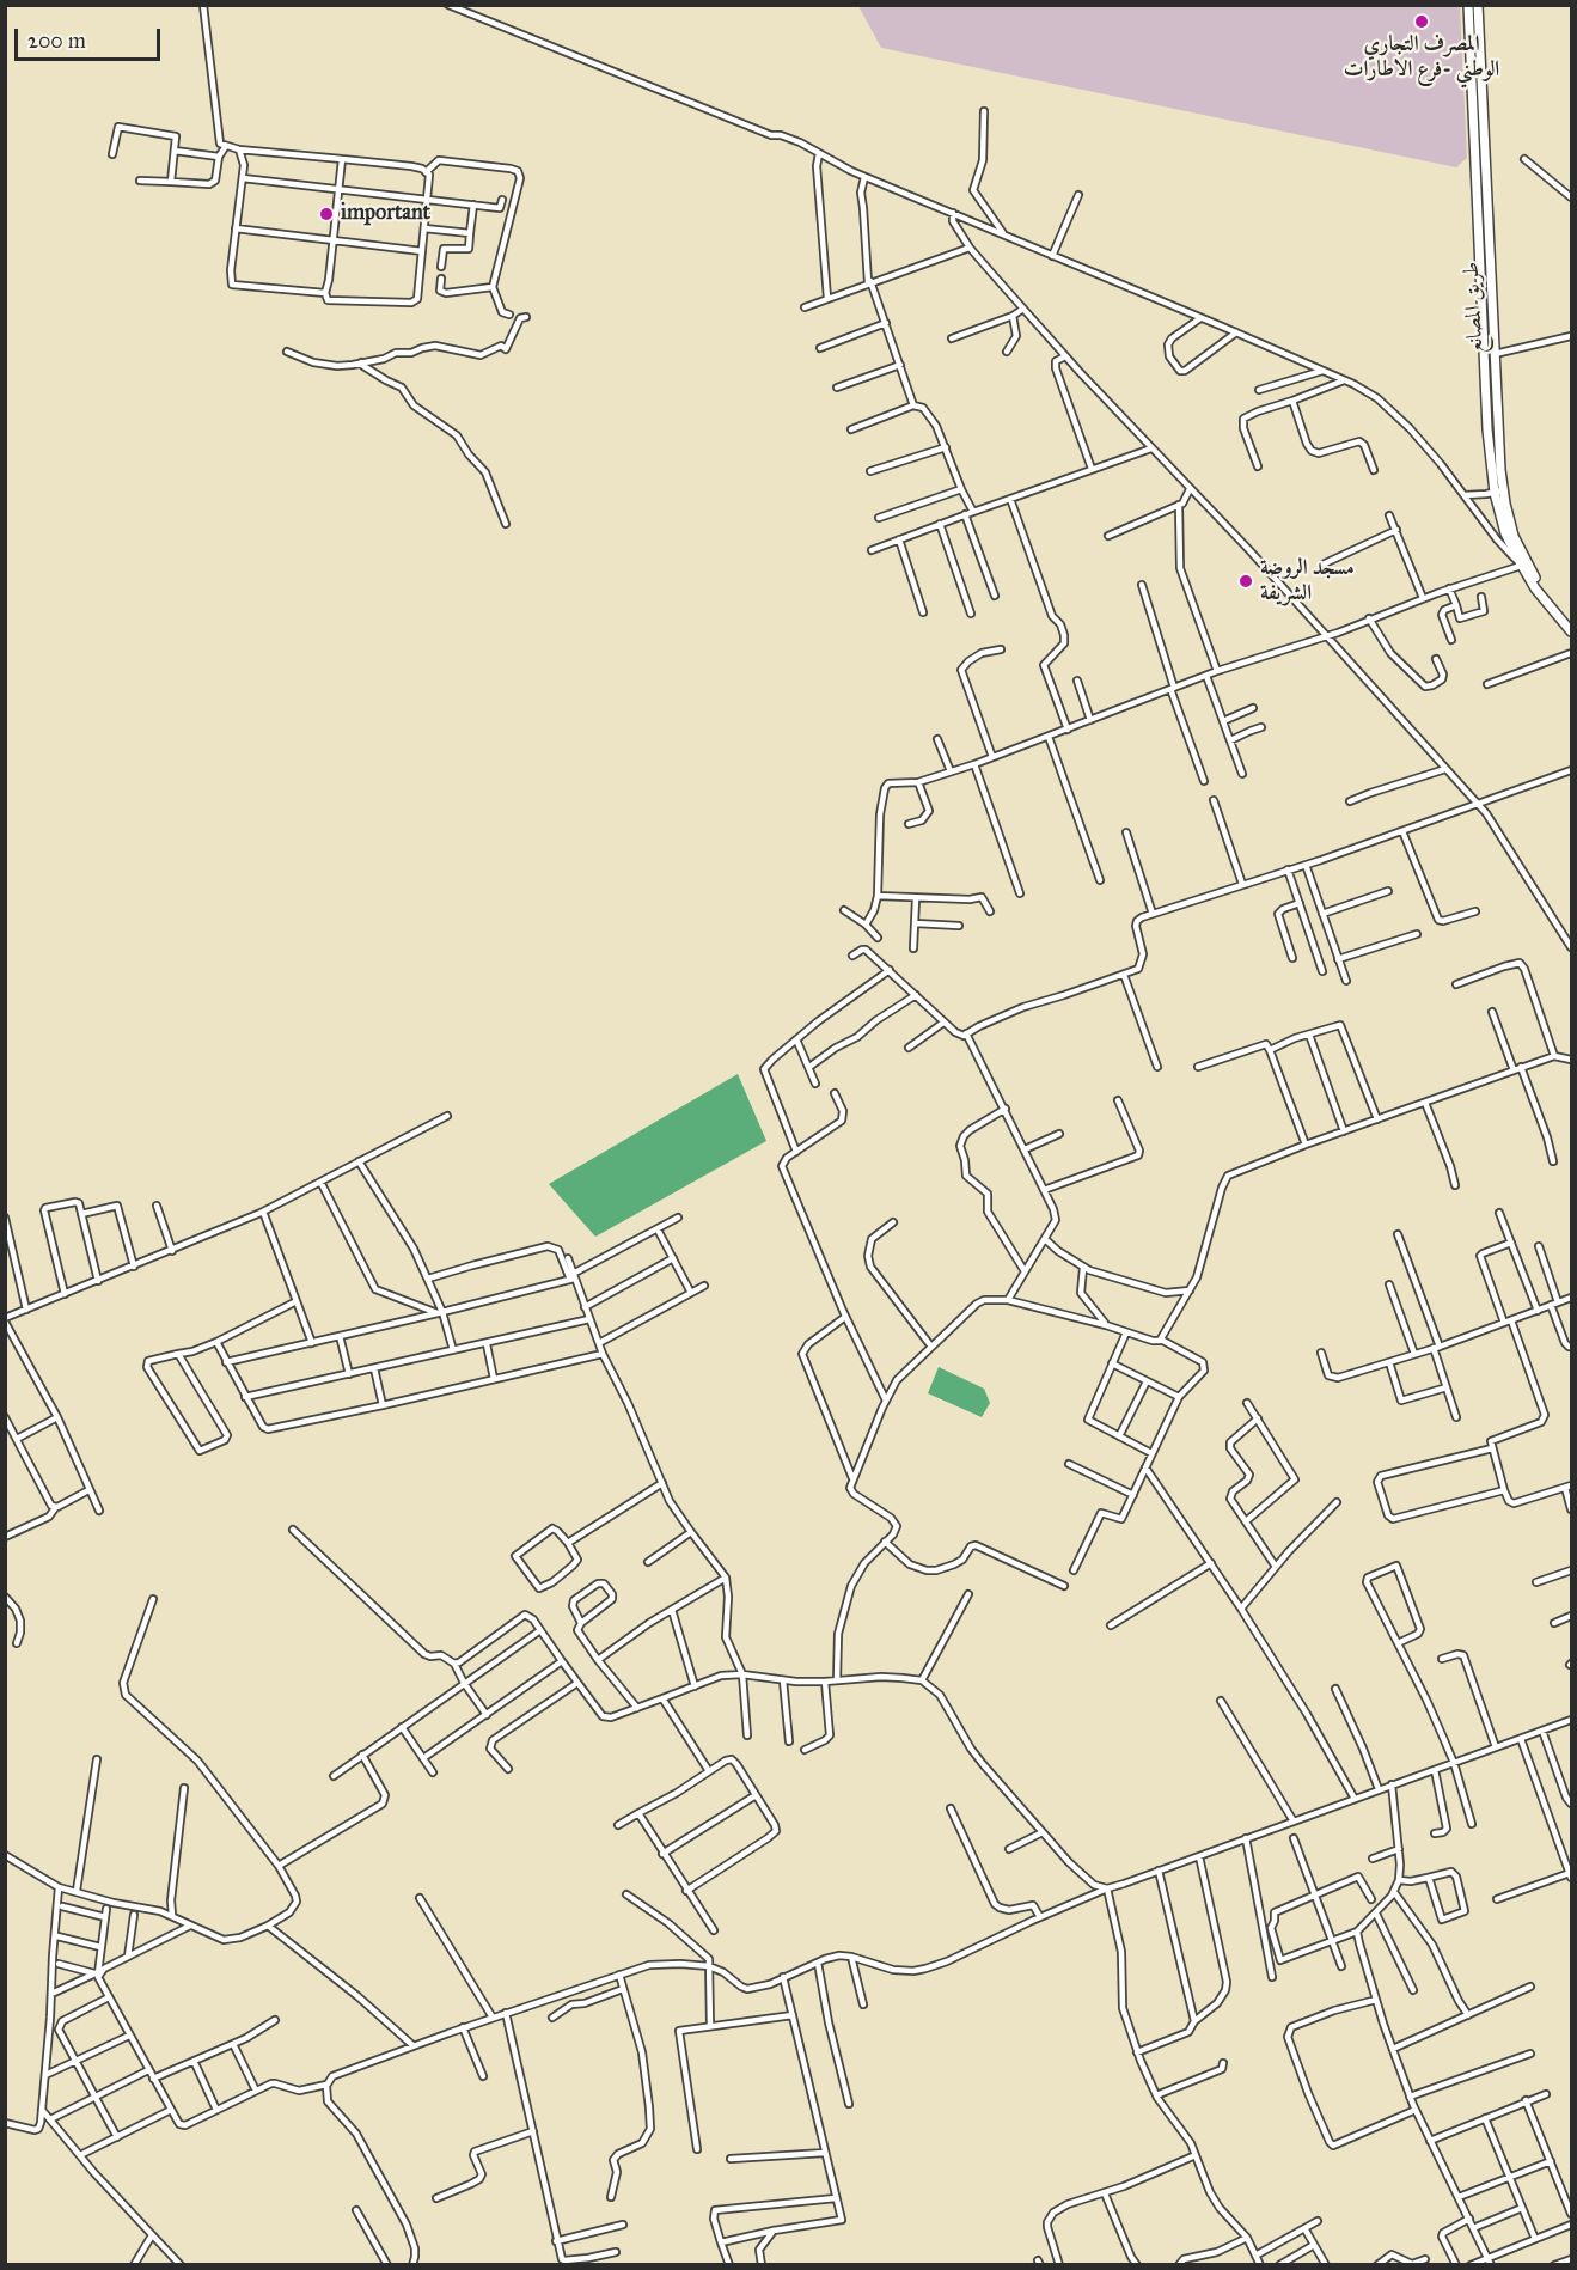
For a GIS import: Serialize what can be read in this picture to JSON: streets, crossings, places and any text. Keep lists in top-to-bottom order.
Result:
{
  "streets": {
    "main road": ["طريق المصانع"]
  },
  "places": ["المصرف التجاري الوطني -فرع الاطارات", "important", "مسجد الروضة الشريفة"],
  "scale_bar": "200 m"
}
